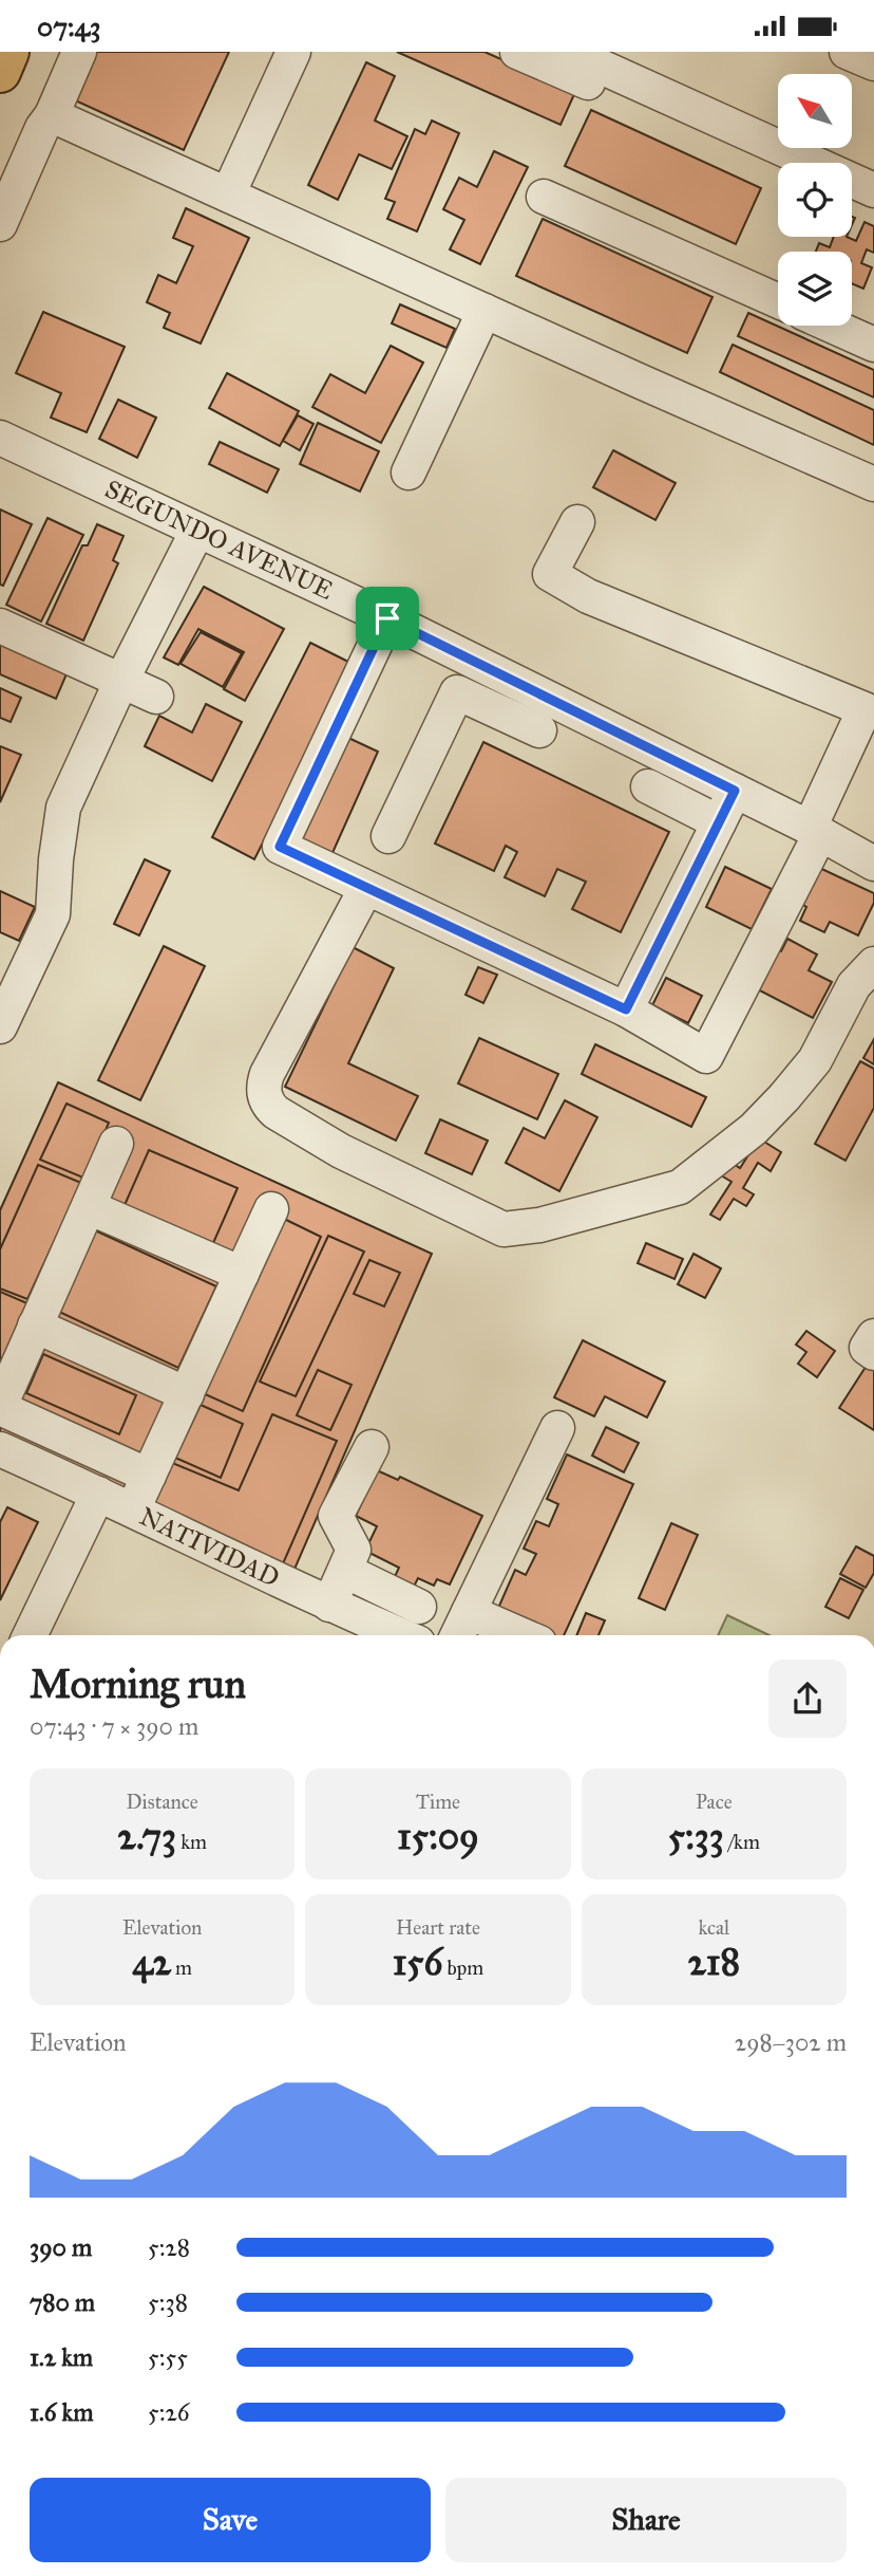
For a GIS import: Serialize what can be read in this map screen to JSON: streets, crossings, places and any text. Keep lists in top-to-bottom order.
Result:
{
  "streets": {
    "street": ["SEGUNDO AVENUE", "NATIVIDAD"]
  },
  "north": "top left",
  "page": {
    "status": "07:43",
    "heading": ["Morning run", "07:43 · 7 × 390 m"],
    "stats": [
      ["Distance", "2.73 km"],
      ["Time", "15:09"],
      ["Pace", "5:33 /km"],
      ["Elevation", "42 m"],
      ["Heart rate", "156 bpm"],
      ["kcal", "218"]
    ],
    "chart": ["Elevation", "298–302 m"],
    "list": [
      {
        "name": "390 m",
        "note": "5:28"
      },
      {
        "name": "780 m",
        "note": "5:38"
      },
      {
        "name": "1.2 km",
        "note": "5:55"
      },
      {
        "name": "1.6 km",
        "note": "5:26"
      }
    ],
    "buttons": ["Save", "Share"]
  }
}
